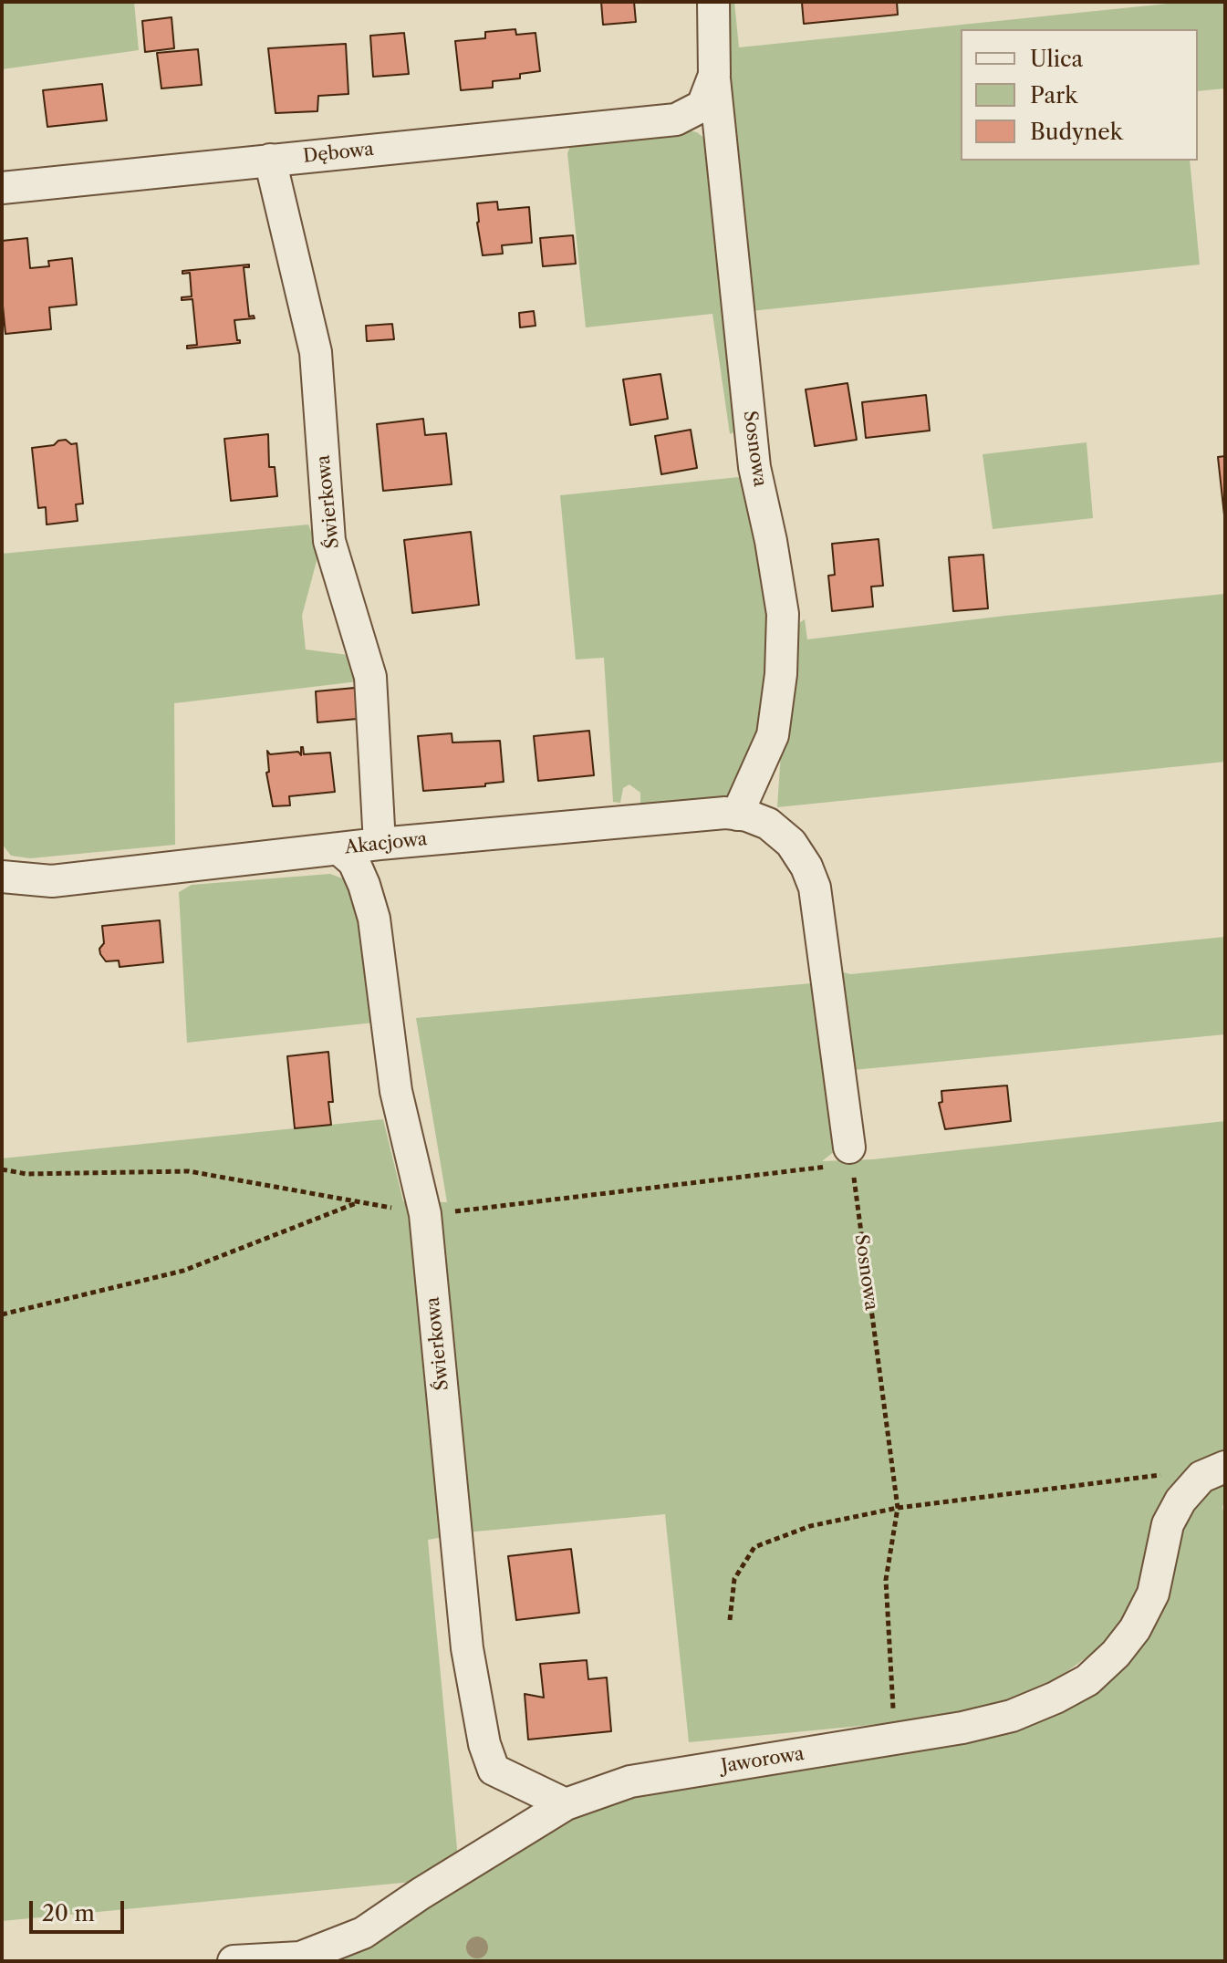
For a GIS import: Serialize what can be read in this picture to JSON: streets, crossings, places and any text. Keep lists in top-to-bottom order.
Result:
{
  "streets": {
    "street": [
      "Dębowa",
      "Sosnowa",
      "Świerkowa",
      "Akacjowa",
      "Jaworowa"
    ]
  },
  "crossings": [
    ["Dębowa", "Sosnowa"],
    ["Dębowa", "Świerkowa"],
    ["Sosnowa", "Akacjowa"],
    ["Sosnowa", "Jaworowa"],
    ["Świerkowa", "Akacjowa"],
    ["Świerkowa", "Jaworowa"]
  ],
  "legend": ["Ulica", "Park", "Budynek"],
  "scale_bar": "20 m"
}
